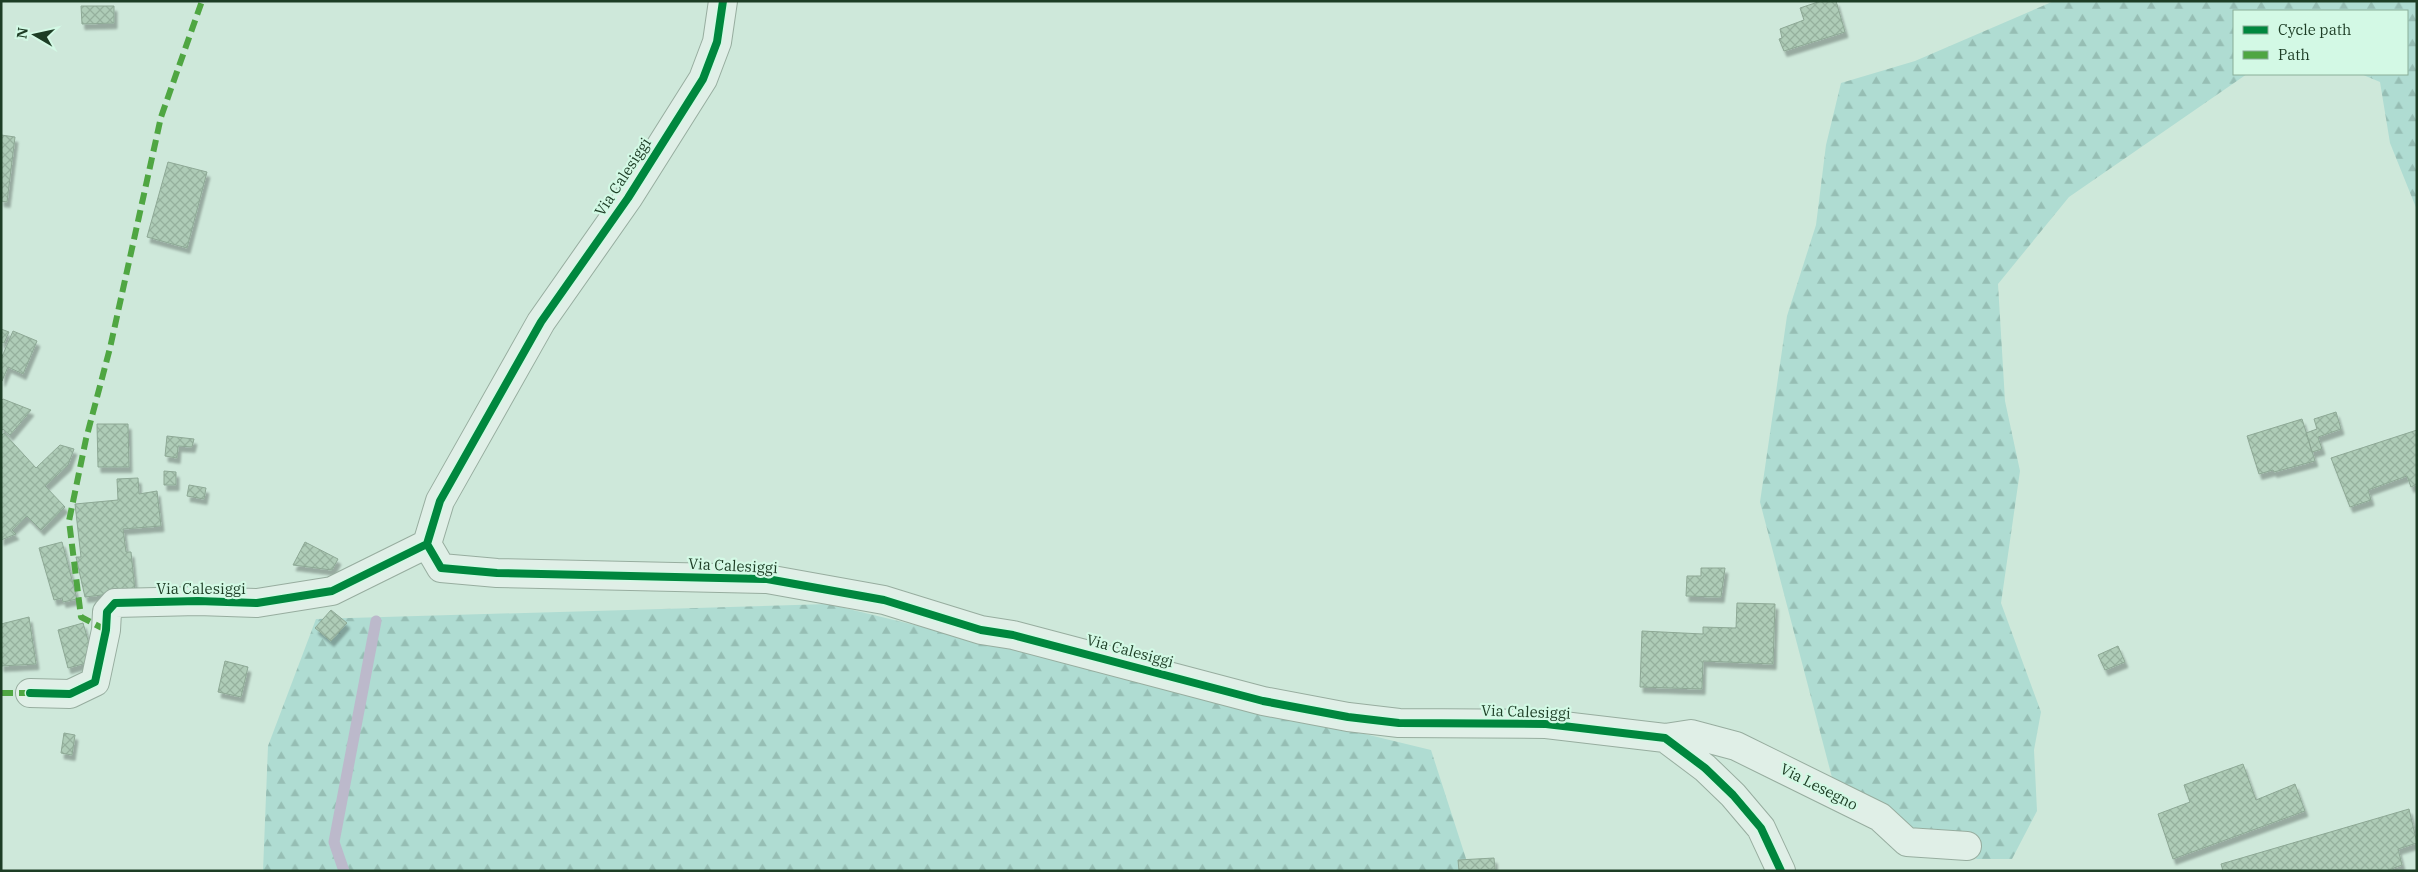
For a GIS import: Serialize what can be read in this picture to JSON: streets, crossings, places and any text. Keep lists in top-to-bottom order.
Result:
{
  "streets": {
    "street": ["Via Calesiggi", "Via Lesegno"]
  },
  "crossings": [
    ["Via Calesiggi", "Via Lesegno"]
  ],
  "legend": ["Cycle path", "Path"],
  "north": "left"
}
